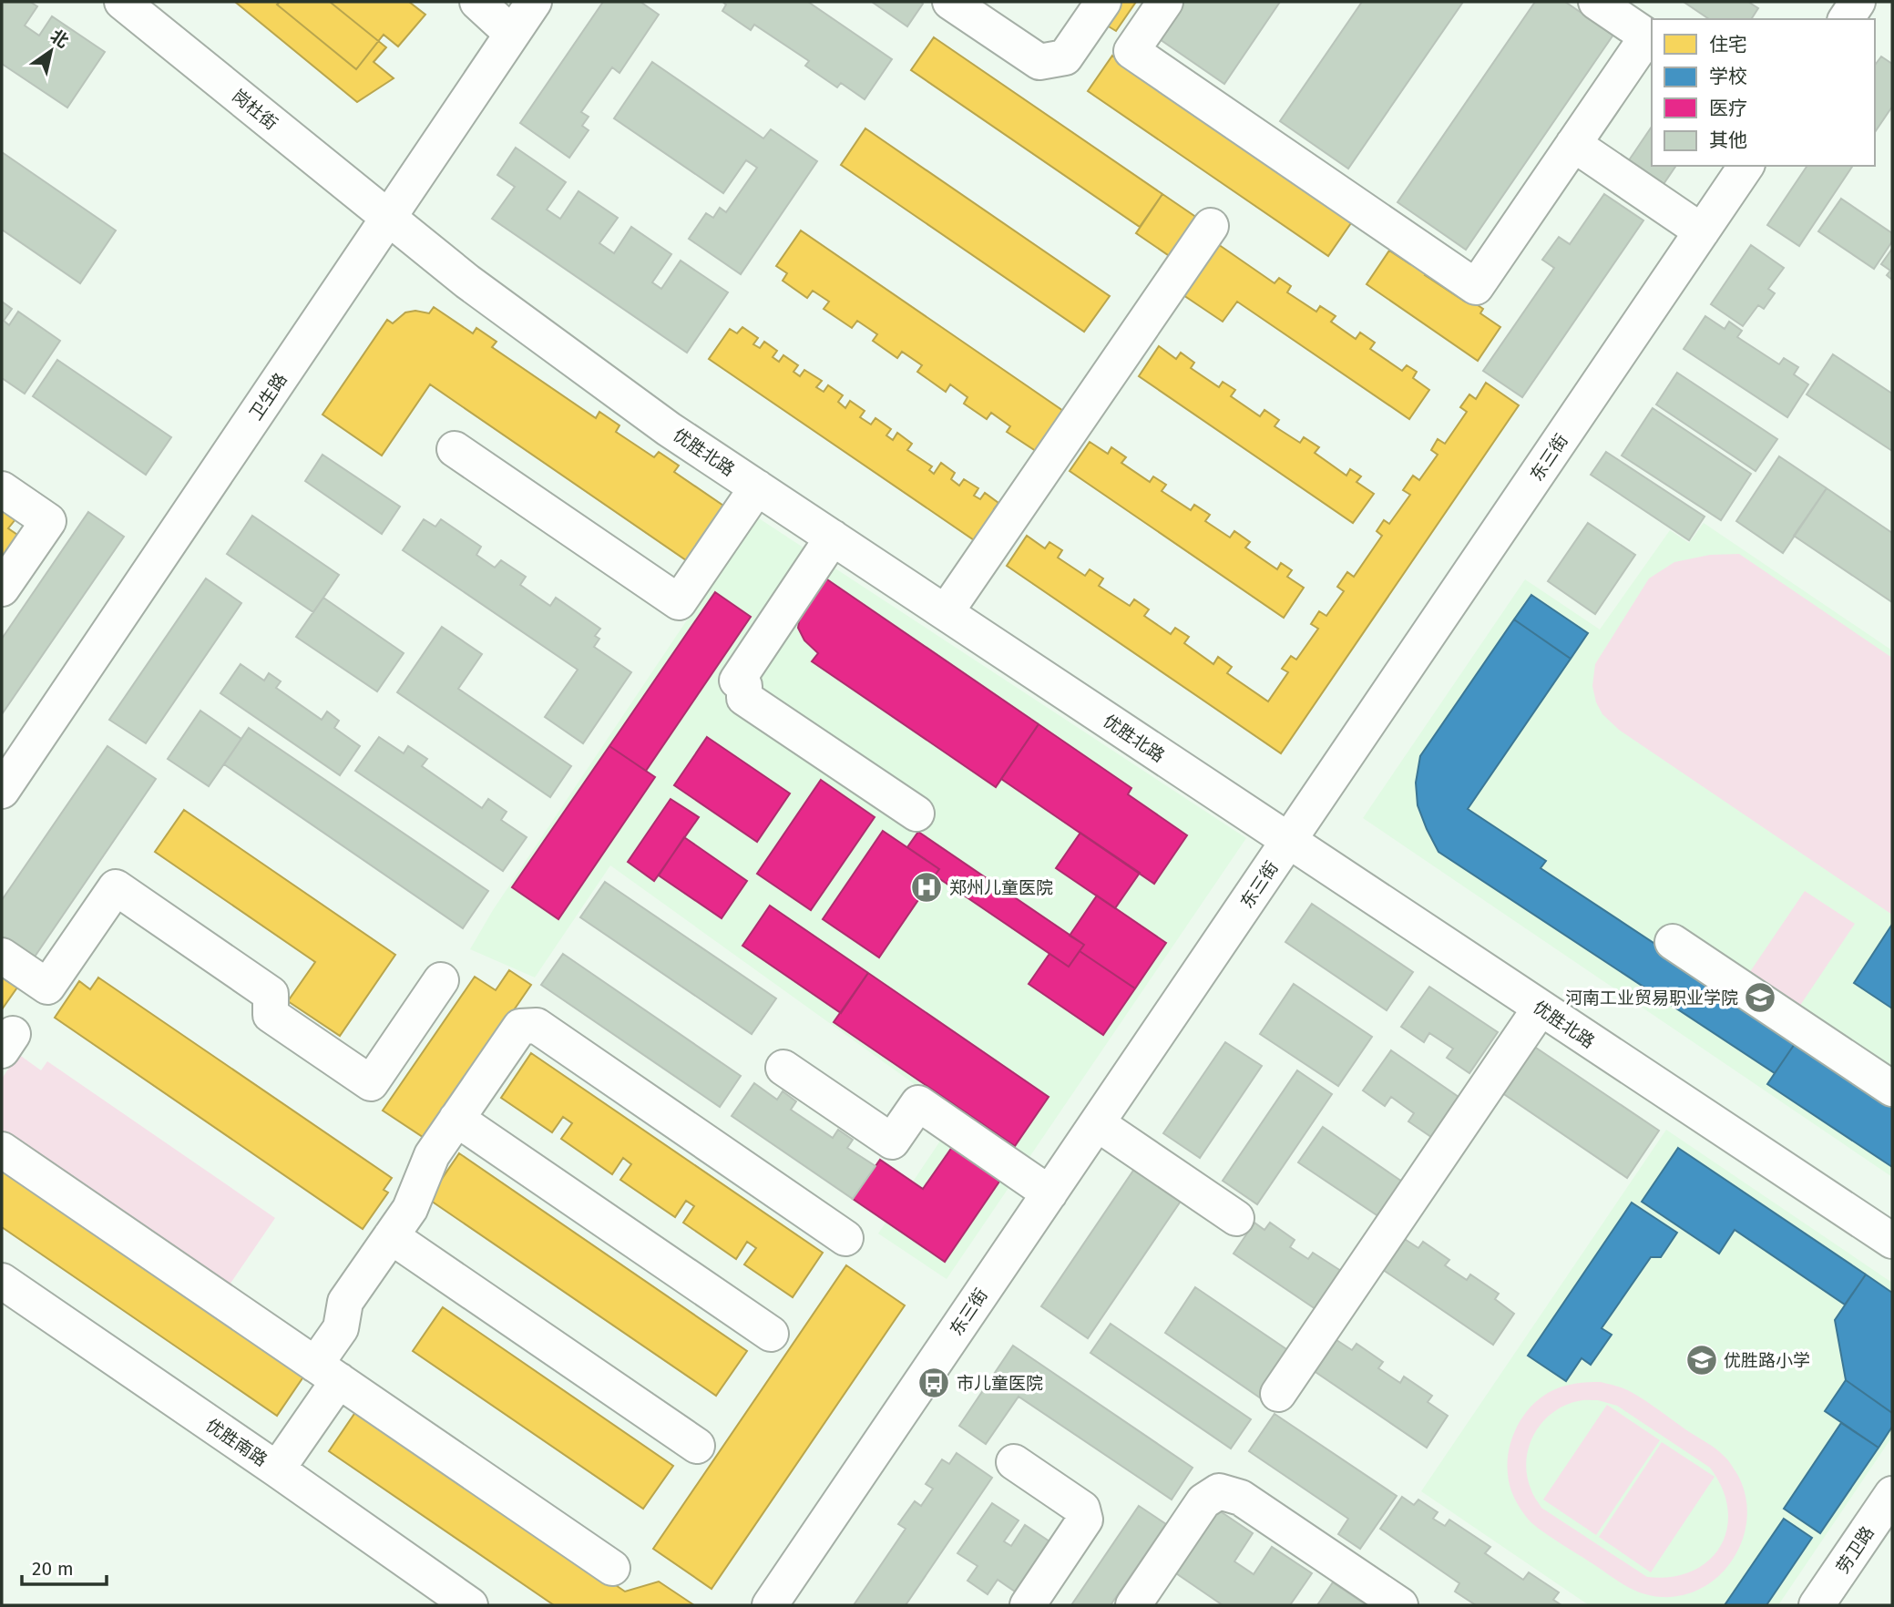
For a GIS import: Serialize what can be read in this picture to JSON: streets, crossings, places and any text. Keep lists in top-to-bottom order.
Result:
{
  "streets": {
    "street": [
      "岗杜街",
      "卫生路",
      "优胜北路",
      "东三街",
      "优胜南路",
      "劳卫路"
    ]
  },
  "crossings": [
    ["岗杜街", "卫生路"],
    ["岗杜街", "优胜北路"],
    ["卫生路", "优胜北路"],
    ["优胜北路", "东三街"]
  ],
  "places": {
    "hospital": ["郑州儿童医院"],
    "school or university": ["河南工业贸易职业学院", "优胜路小学"],
    "bus stop": ["市儿童医院"]
  },
  "legend": [
    "住宅",
    "学校",
    "医疗",
    "其他"
  ],
  "scale_bar": "20 m",
  "north": "top right"
}
